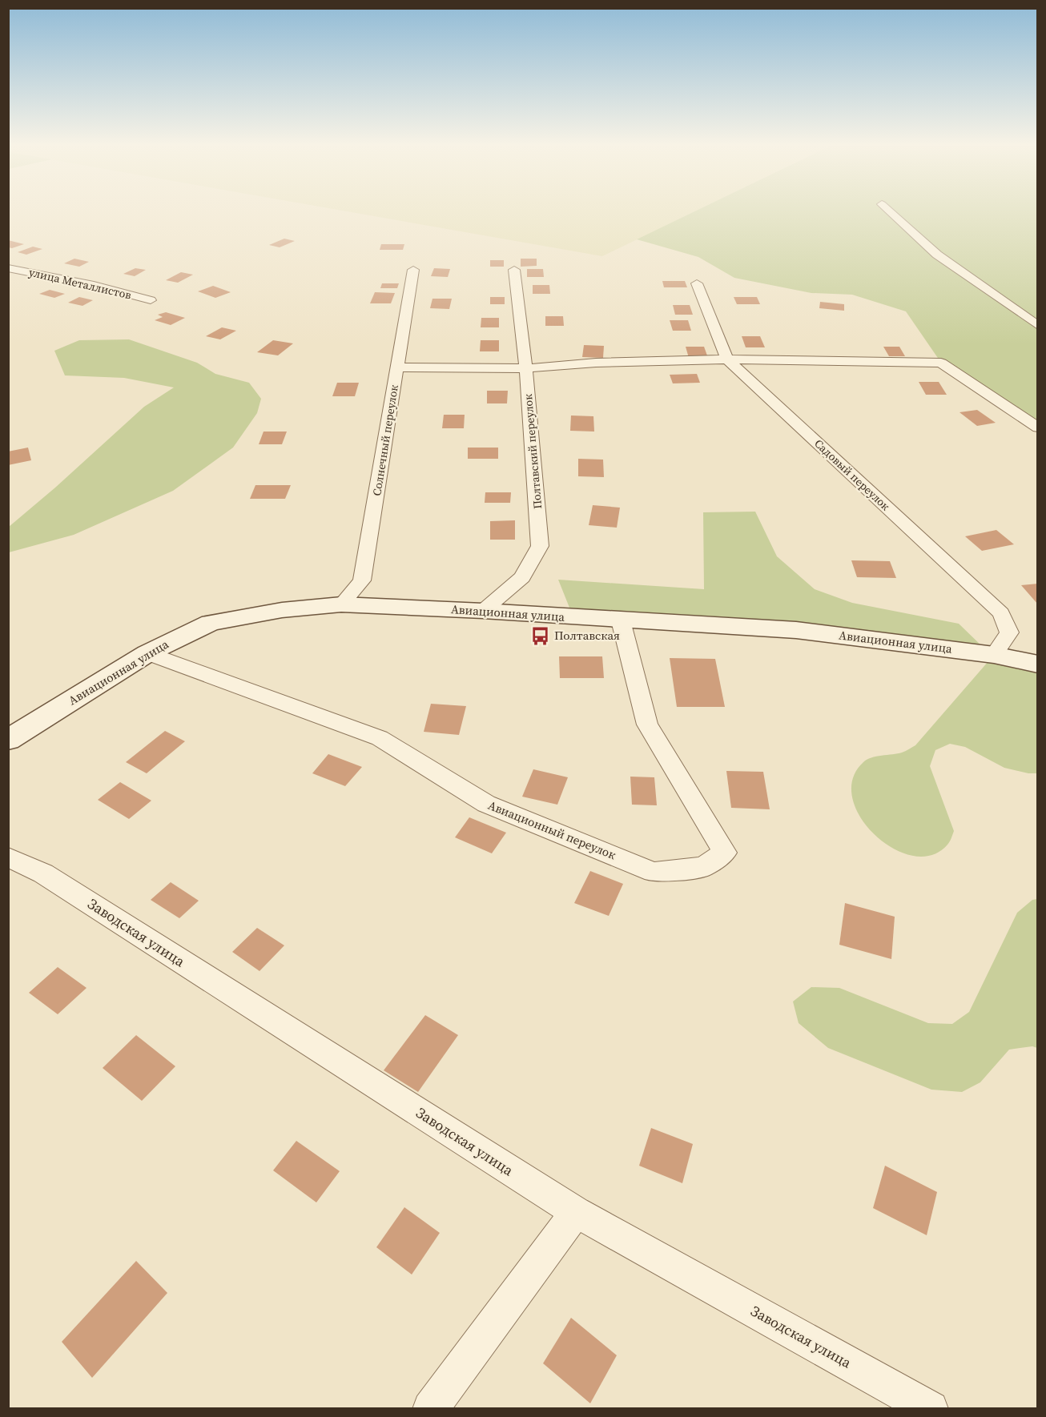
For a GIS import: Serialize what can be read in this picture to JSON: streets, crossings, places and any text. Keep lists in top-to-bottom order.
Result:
{
  "streets": {
    "street": [
      "улица Металлистов",
      "Солнечный переулок",
      "Полтавский переулок",
      "Садовый переулок",
      "Авиационная улица",
      "Авиационный переулок",
      "Заводская улица"
    ]
  },
  "crossings": [
    ["Солнечный переулок", "Авиационная улица"],
    ["Полтавский переулок", "Авиационная улица"],
    ["Садовый переулок", "Авиационная улица"],
    ["Авиационная улица", "Авиационный переулок"]
  ],
  "places": {
    "bus stop": ["Полтавская"]
  }
}
